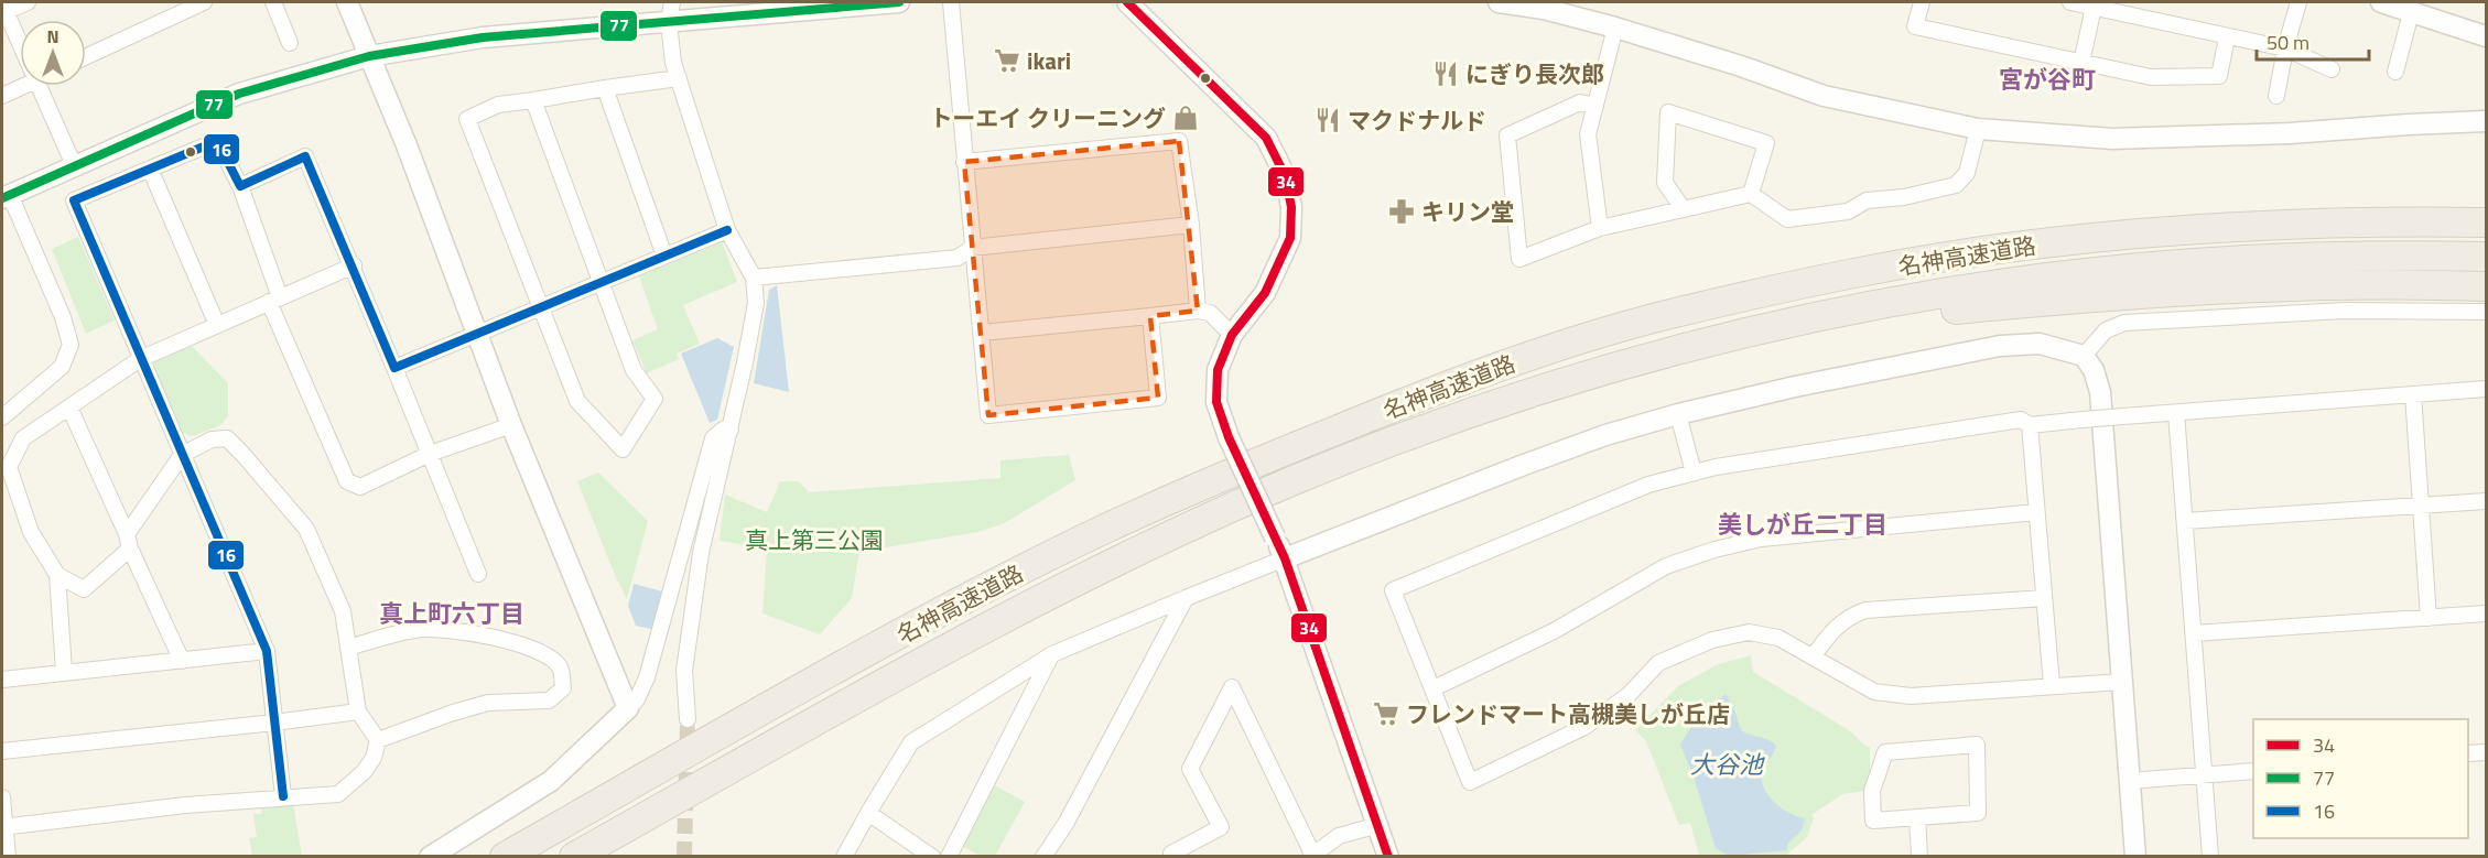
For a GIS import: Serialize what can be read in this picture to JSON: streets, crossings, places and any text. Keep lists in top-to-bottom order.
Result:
{
  "streets": {
    "highway": ["名神高速道路"]
  },
  "districts": ["宮が谷町", "美しが丘二丁目", "真上町六丁目"],
  "water": ["大谷池"],
  "parks": ["真上第三公園"],
  "places": {
    "supermarket": ["ikari", "フレンドマート高槻美しが丘店"],
    "restaurant": ["にぎり長次郎", "マクドナルド"],
    "shop": ["トーエイ クリーニング"],
    "pharmacy": ["キリン堂"]
  },
  "lines": ["transit line 34", "transit line 77", "transit line 16"],
  "legend": ["34", "77", "16"],
  "scale_bar": "50 m",
  "north": "top"
}
